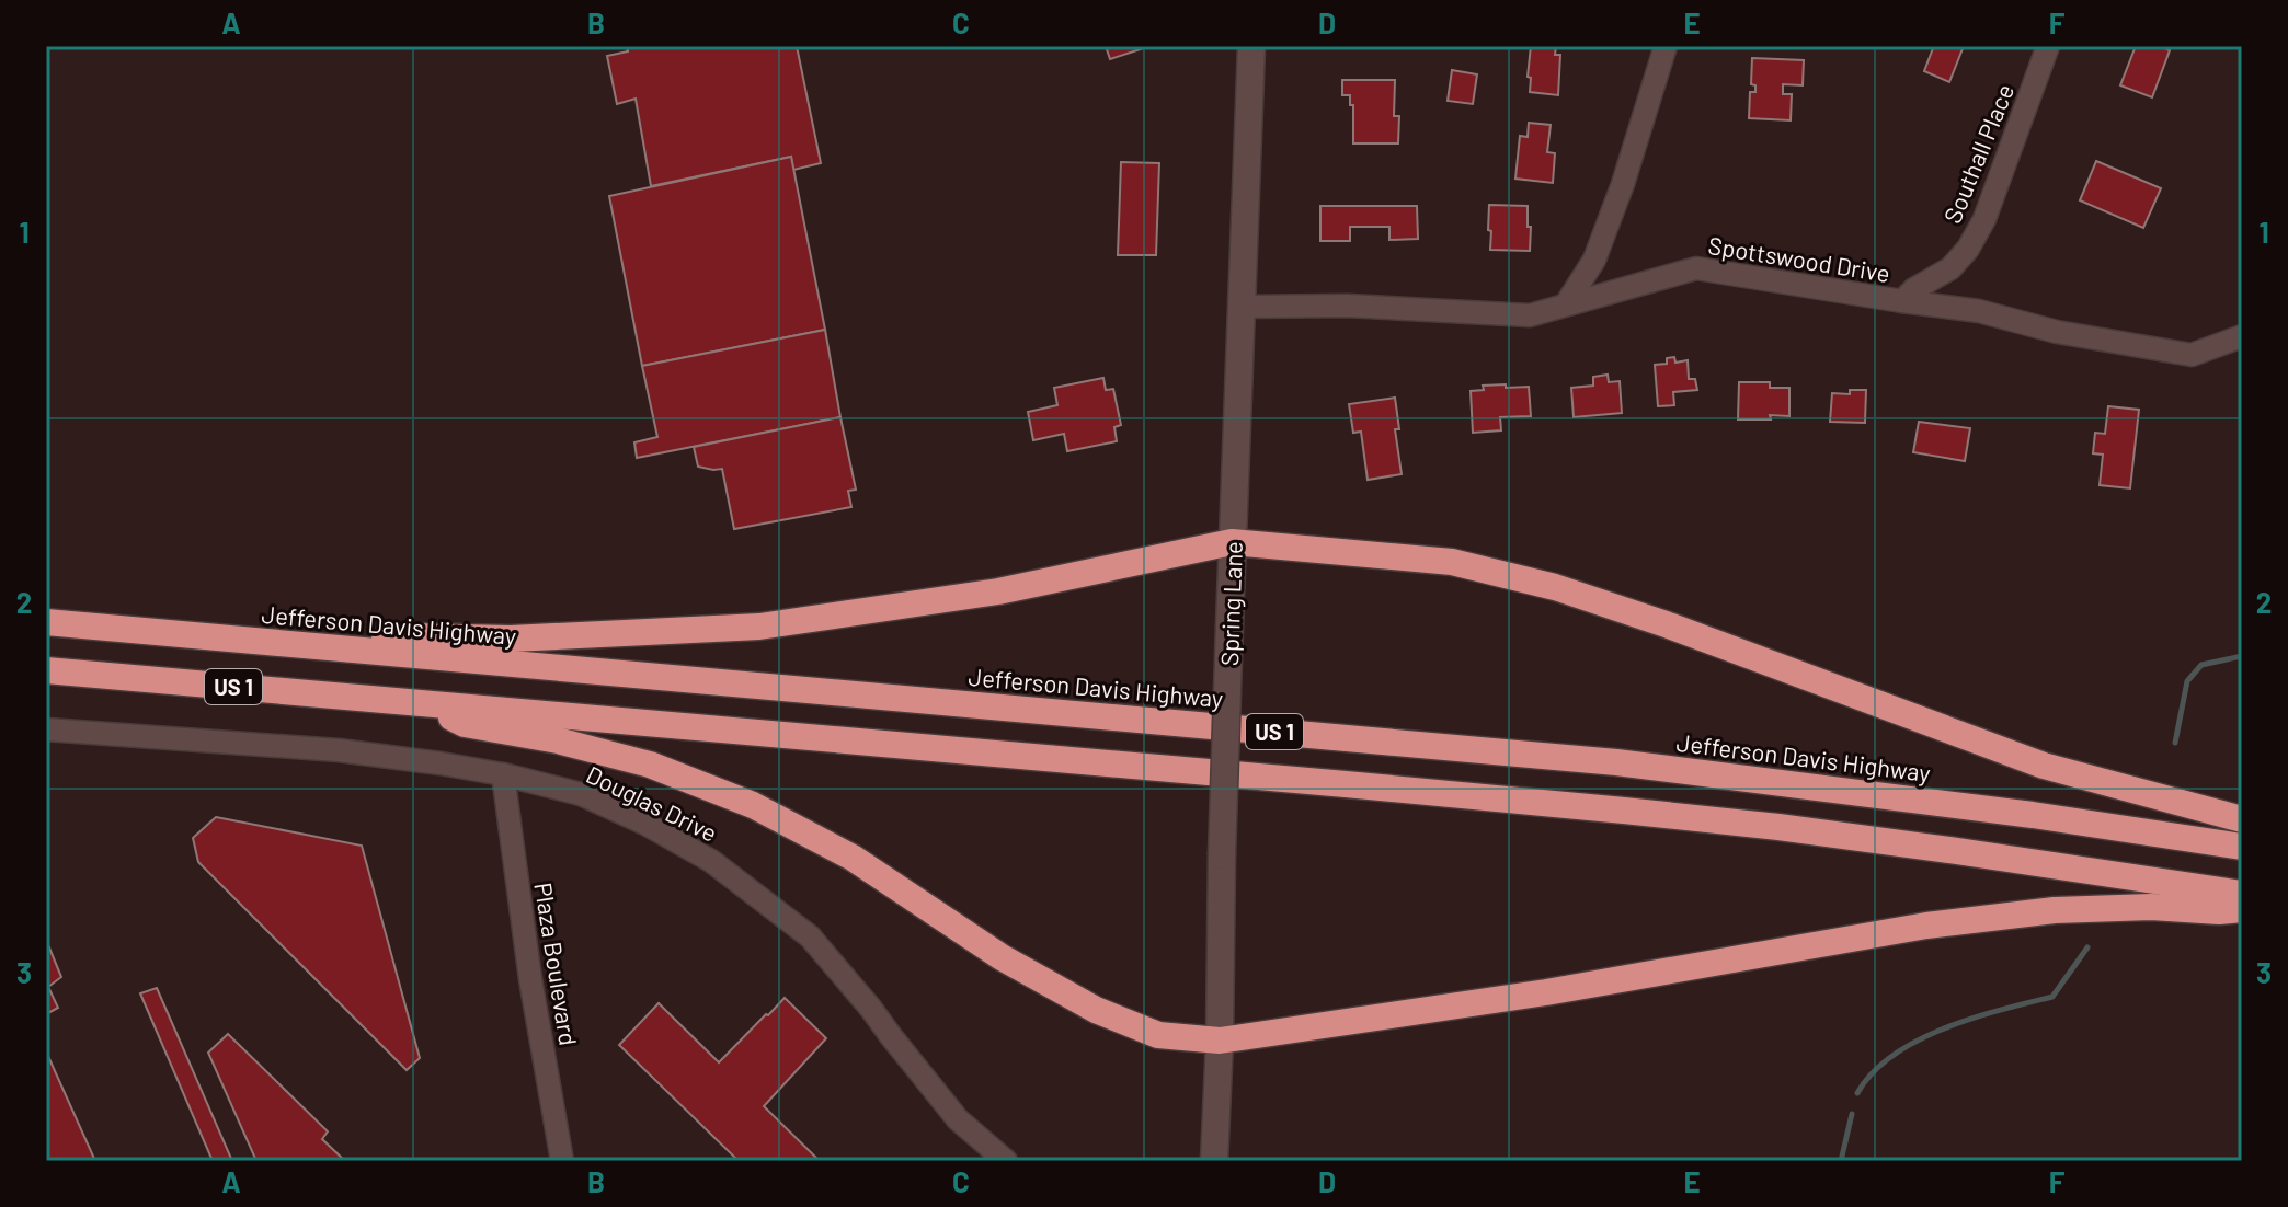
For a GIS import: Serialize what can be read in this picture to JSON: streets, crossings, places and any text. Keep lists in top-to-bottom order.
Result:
{
  "streets": {
    "highway": ["Jefferson Davis Highway", "US 1"],
    "street": [
      "Southall Place",
      "Spottswood Drive",
      "Spring Lane",
      "Douglas Drive",
      "Plaza Boulevard"
    ]
  },
  "crossings": [
    ["Southall Place", "Spottswood Drive"],
    ["Spottswood Drive", "Spring Lane"],
    ["Douglas Drive", "Plaza Boulevard"]
  ],
  "grid": {
    "columns": [
      "A",
      "B",
      "C",
      "D",
      "E",
      "F"
    ],
    "rows": ["1", "2", "3"]
  }
}
